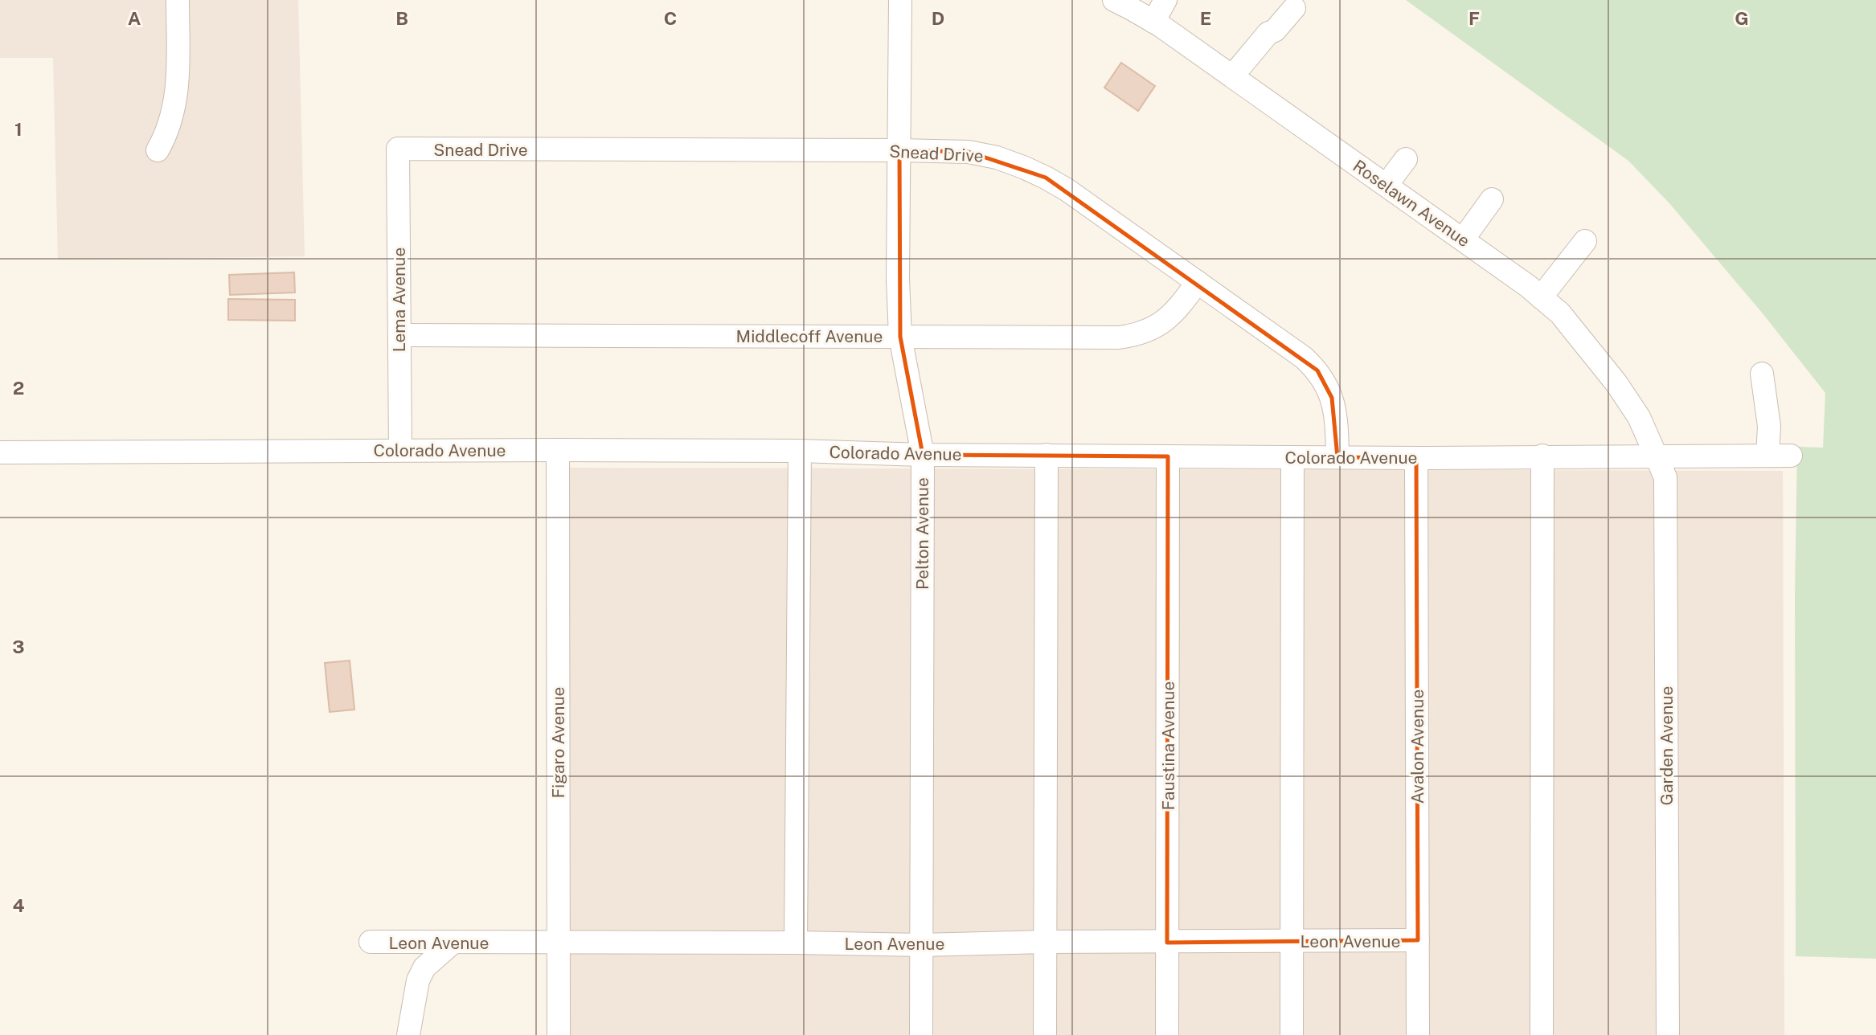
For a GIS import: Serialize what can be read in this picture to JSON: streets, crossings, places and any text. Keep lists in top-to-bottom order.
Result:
{
  "streets": {
    "street": [
      "Snead Drive",
      "Roselawn Avenue",
      "Lema Avenue",
      "Middlecoff Avenue",
      "Colorado Avenue",
      "Pelton Avenue",
      "Figaro Avenue",
      "Faustina Avenue",
      "Garden Avenue",
      "Avalon Avenue",
      "Leon Avenue"
    ]
  },
  "crossings": [
    ["Snead Drive", "Lema Avenue"],
    ["Snead Drive", "Middlecoff Avenue"],
    ["Snead Drive", "Colorado Avenue"],
    ["Snead Drive", "Pelton Avenue"],
    ["Roselawn Avenue", "Colorado Avenue"],
    ["Roselawn Avenue", "Garden Avenue"],
    ["Lema Avenue", "Middlecoff Avenue"],
    ["Lema Avenue", "Colorado Avenue"],
    ["Middlecoff Avenue", "Pelton Avenue"],
    ["Colorado Avenue", "Pelton Avenue"],
    ["Colorado Avenue", "Figaro Avenue"],
    ["Colorado Avenue", "Faustina Avenue"],
    ["Colorado Avenue", "Garden Avenue"],
    ["Colorado Avenue", "Avalon Avenue"],
    ["Pelton Avenue", "Leon Avenue"],
    ["Figaro Avenue", "Leon Avenue"],
    ["Faustina Avenue", "Leon Avenue"],
    ["Avalon Avenue", "Leon Avenue"]
  ],
  "grid": {
    "columns": [
      "A",
      "B",
      "C",
      "D",
      "E",
      "F",
      "G"
    ],
    "rows": [
      "1",
      "2",
      "3",
      "4"
    ]
  }
}
